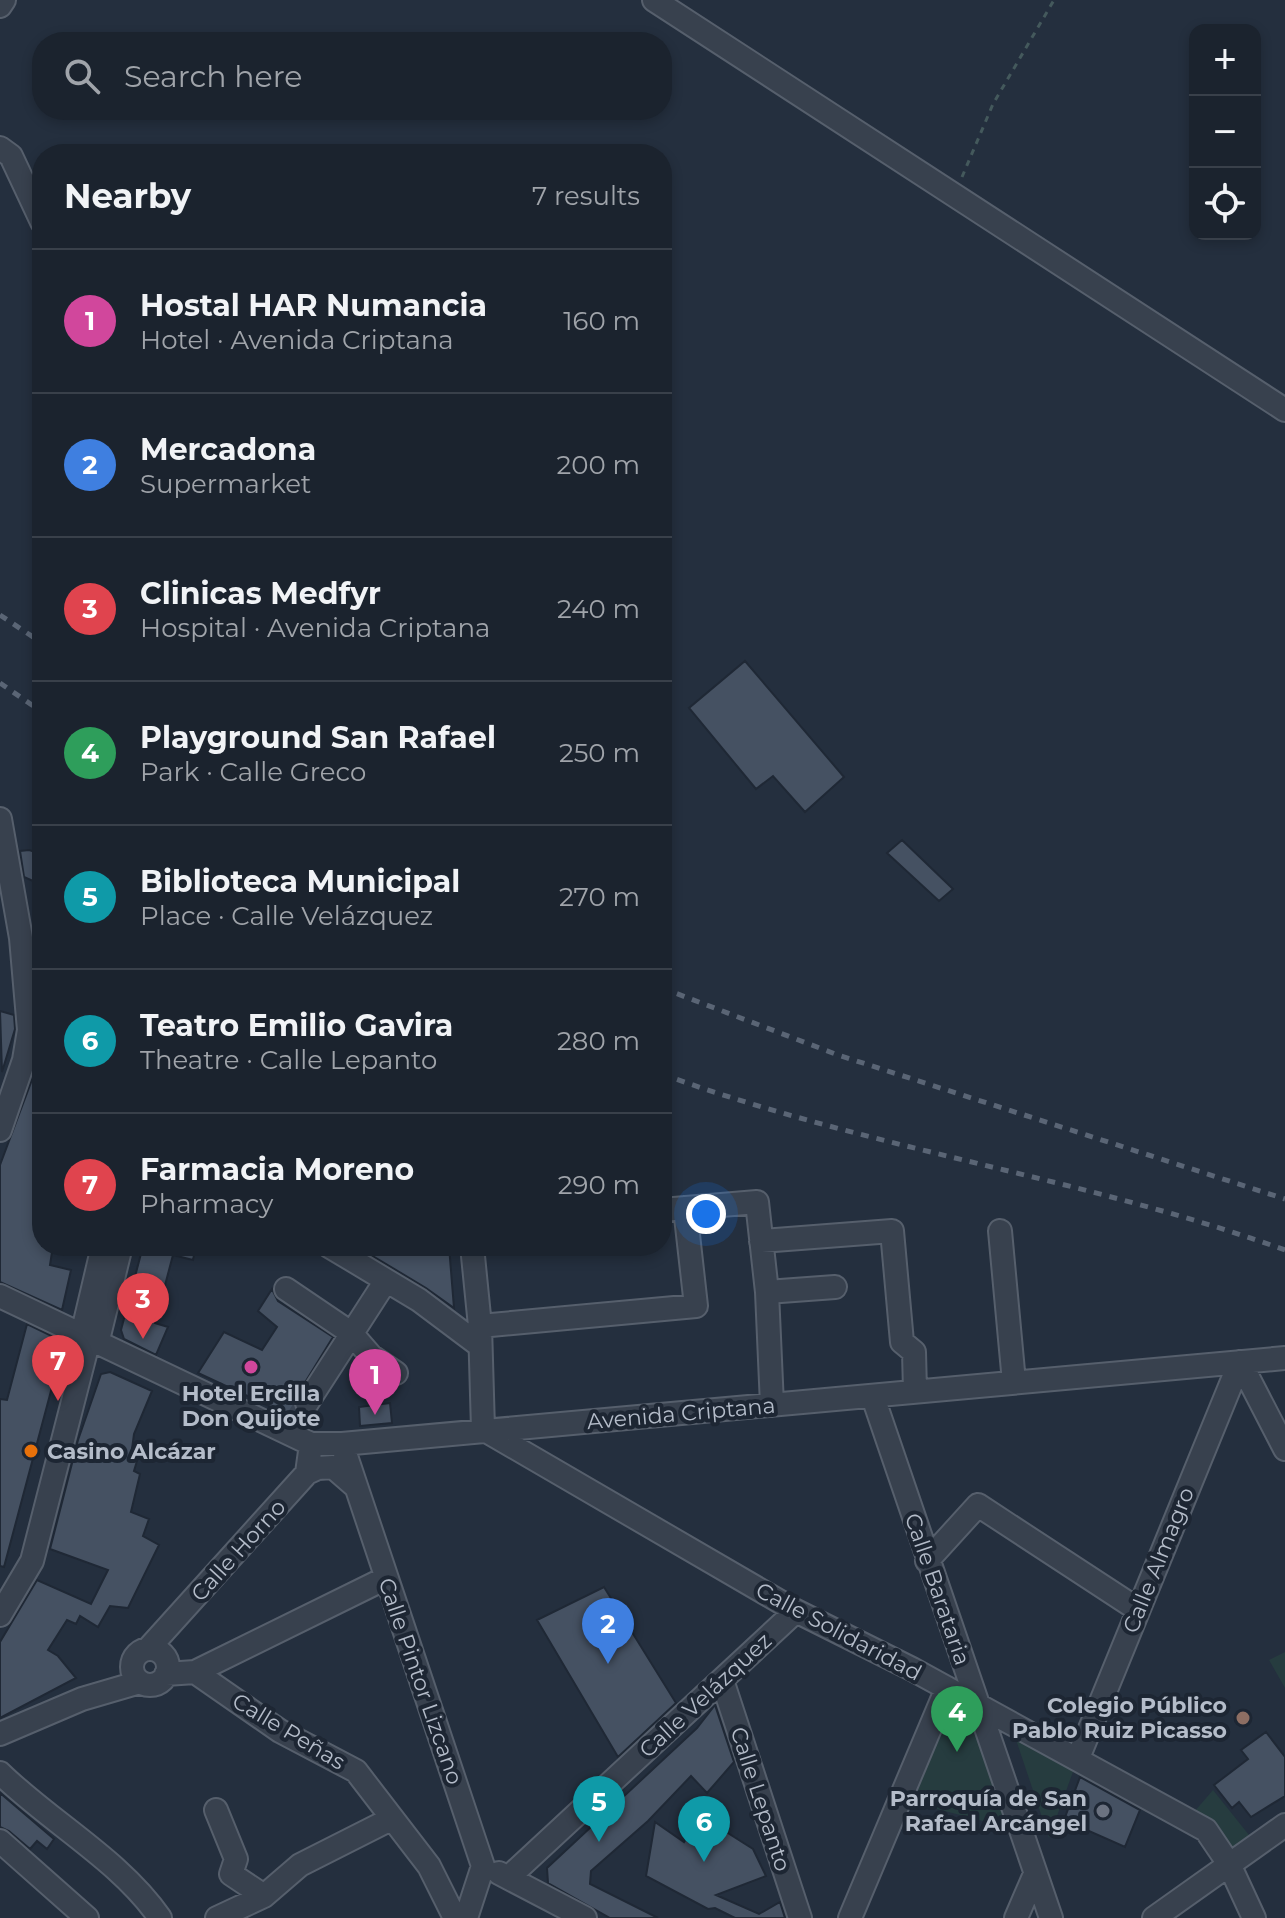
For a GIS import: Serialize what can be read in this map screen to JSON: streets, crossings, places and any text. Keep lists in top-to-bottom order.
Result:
{
  "streets": {
    "street": [
      "Avenida Criptana",
      "Calle Horno",
      "Calle Almagro",
      "Calle Barataria",
      "Calle Solidaridad",
      "Calle Pintor Lizcano",
      "Calle Velázquez",
      "Calle Peñas",
      "Calle Lepanto"
    ]
  },
  "crossings": [
    ["Avenida Criptana", "Calle Almagro"],
    ["Avenida Criptana", "Calle Barataria"],
    ["Avenida Criptana", "Calle Solidaridad"],
    ["Avenida Criptana", "Calle Pintor Lizcano"],
    ["Calle Almagro", "Calle Solidaridad"],
    ["Calle Barataria", "Calle Solidaridad"],
    ["Calle Solidaridad", "Calle Velázquez"],
    ["Calle Velázquez", "Calle Lepanto"]
  ],
  "places": [
    "Hotel Ercilla Don Quijote",
    "Casino Alcázar",
    "Colegio Público Pablo Ruiz Picasso",
    "Parroquía de San Rafael Arcángel"
  ],
  "page": {
    "map_buttons": ["+", "−"],
    "search": "Search here",
    "heading": ["Nearby", "7 results"],
    "list": [
      {
        "mark": "1",
        "name": "Hostal HAR Numancia",
        "note": "Hotel · Avenida Criptana",
        "value": "160 m"
      },
      {
        "mark": "2",
        "name": "Mercadona",
        "note": "Supermarket",
        "value": "200 m"
      },
      {
        "mark": "3",
        "name": "Clinicas Medfyr",
        "note": "Hospital · Avenida Criptana",
        "value": "240 m"
      },
      {
        "mark": "4",
        "name": "Playground San Rafael",
        "note": "Park · Calle Greco",
        "value": "250 m"
      },
      {
        "mark": "5",
        "name": "Biblioteca Municipal",
        "note": "Place · Calle Velázquez",
        "value": "270 m"
      },
      {
        "mark": "6",
        "name": "Teatro Emilio Gavira",
        "note": "Theatre · Calle Lepanto",
        "value": "280 m"
      },
      {
        "mark": "7",
        "name": "Farmacia Moreno",
        "note": "Pharmacy",
        "value": "290 m"
      }
    ],
    "pins": [
      "3",
      "7",
      "1",
      "2",
      "4",
      "5",
      "6"
    ]
  }
}
